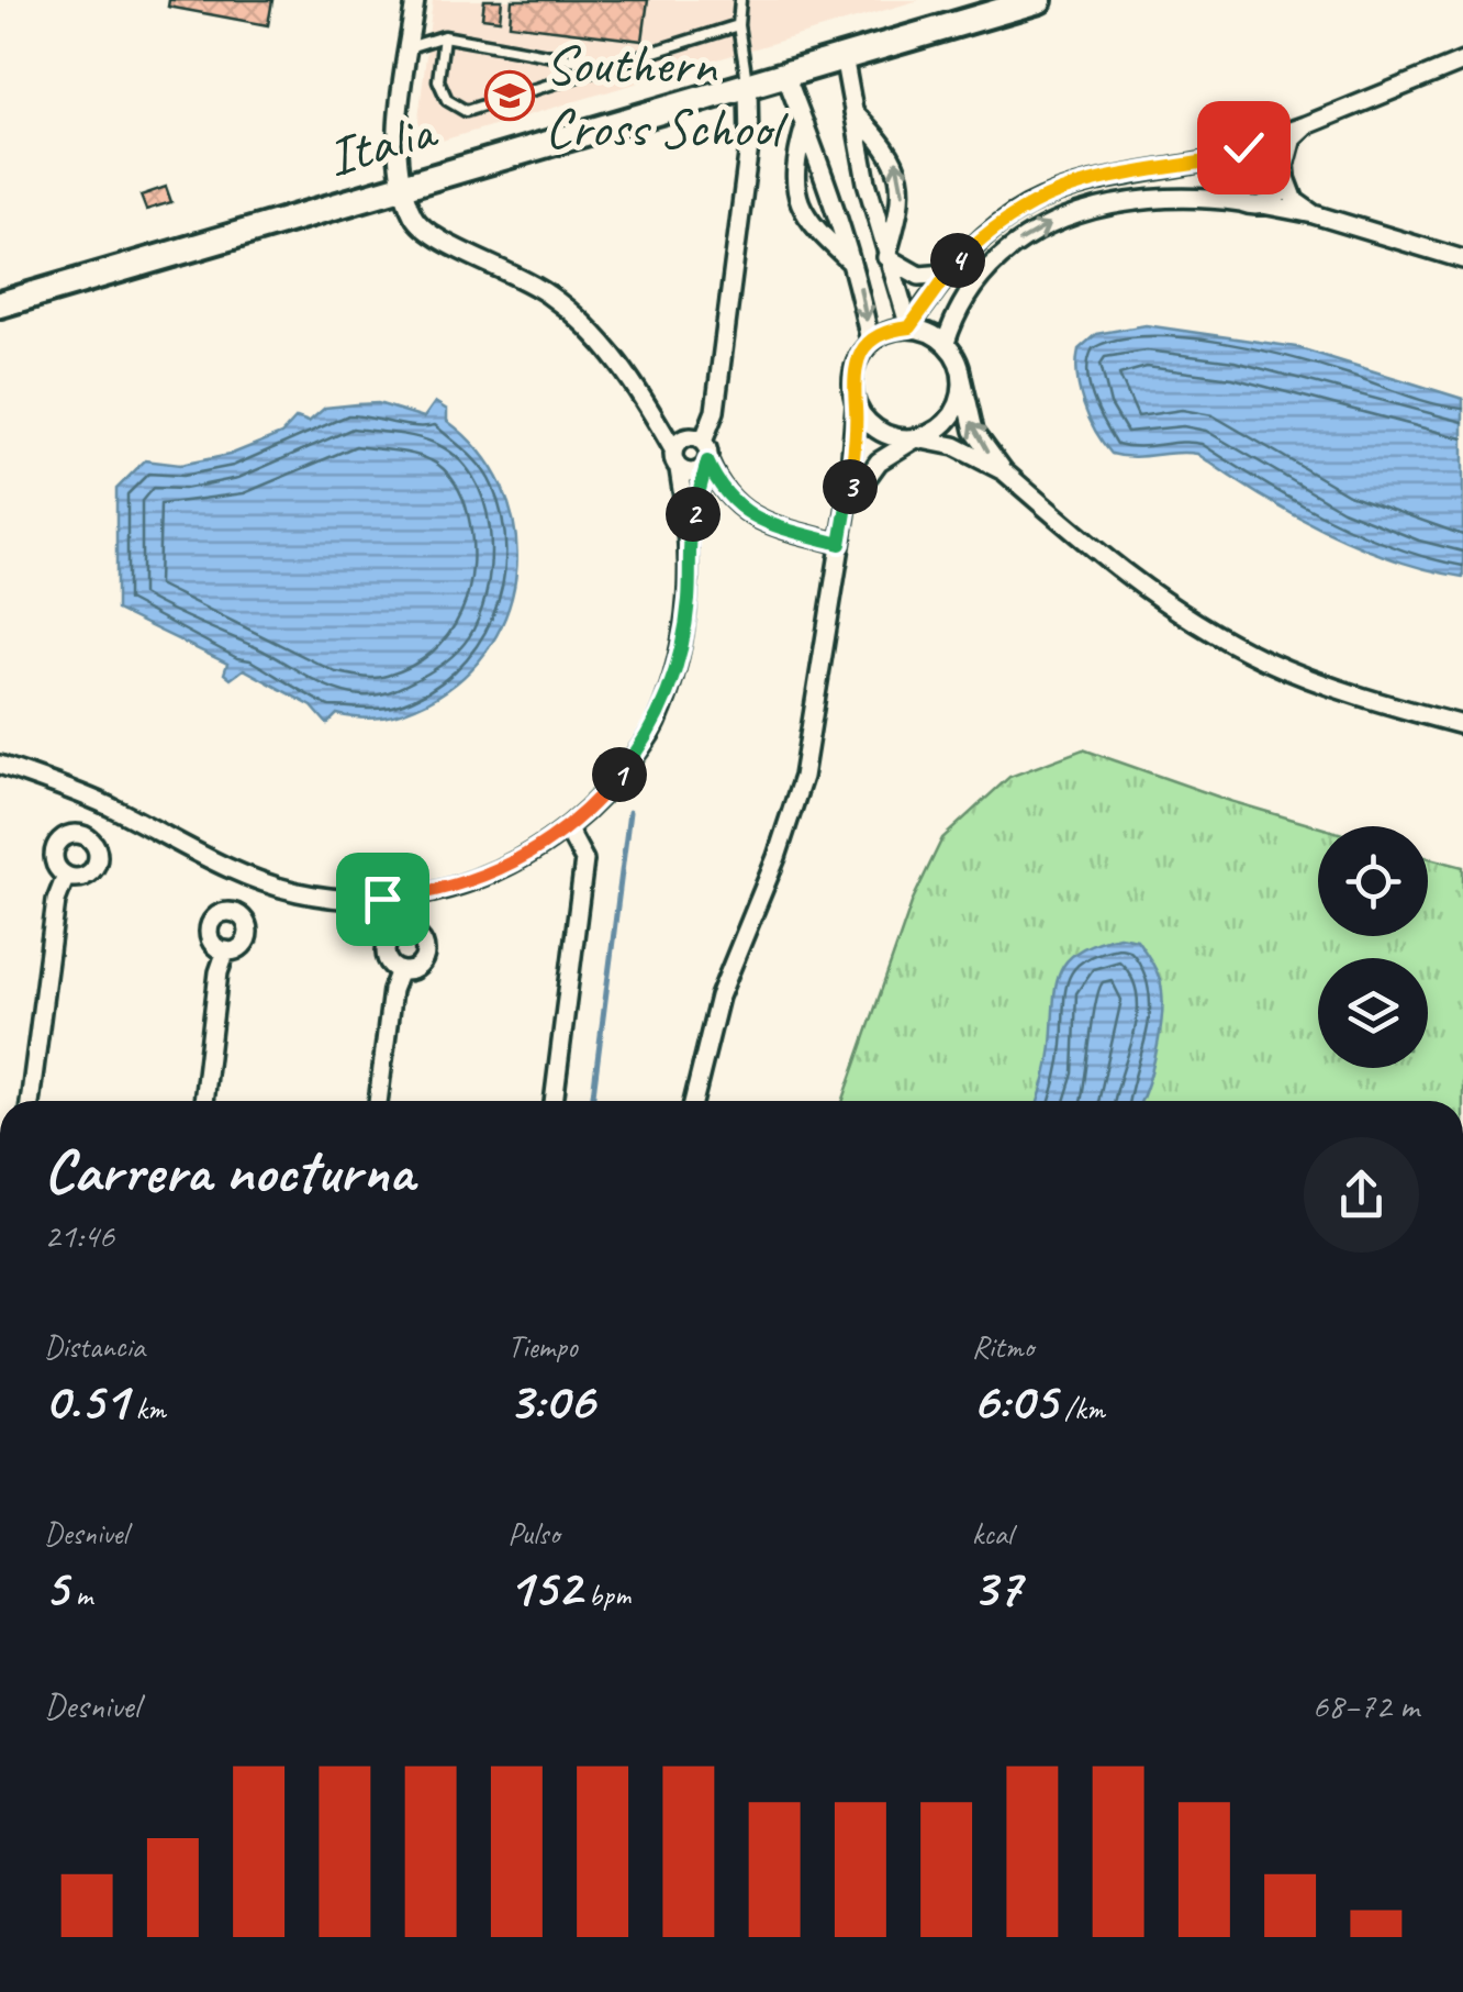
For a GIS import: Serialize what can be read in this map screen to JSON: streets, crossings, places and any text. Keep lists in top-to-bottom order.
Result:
{
  "streets": {
    "street": ["Italia"]
  },
  "places": {
    "school or university": ["Southern Cross School"]
  },
  "page": {
    "pins": [
      "4",
      "3",
      "2",
      "1"
    ],
    "heading": ["Carrera nocturna", "21:46"],
    "stats": [
      ["Distancia", "0.51 km"],
      ["Tiempo", "3:06"],
      ["Ritmo", "6:05 /km"],
      ["Desnivel", "5 m"],
      ["Pulso", "152 bpm"],
      ["kcal", "37"]
    ],
    "chart": ["Desnivel", "68–72 m"]
  }
}
